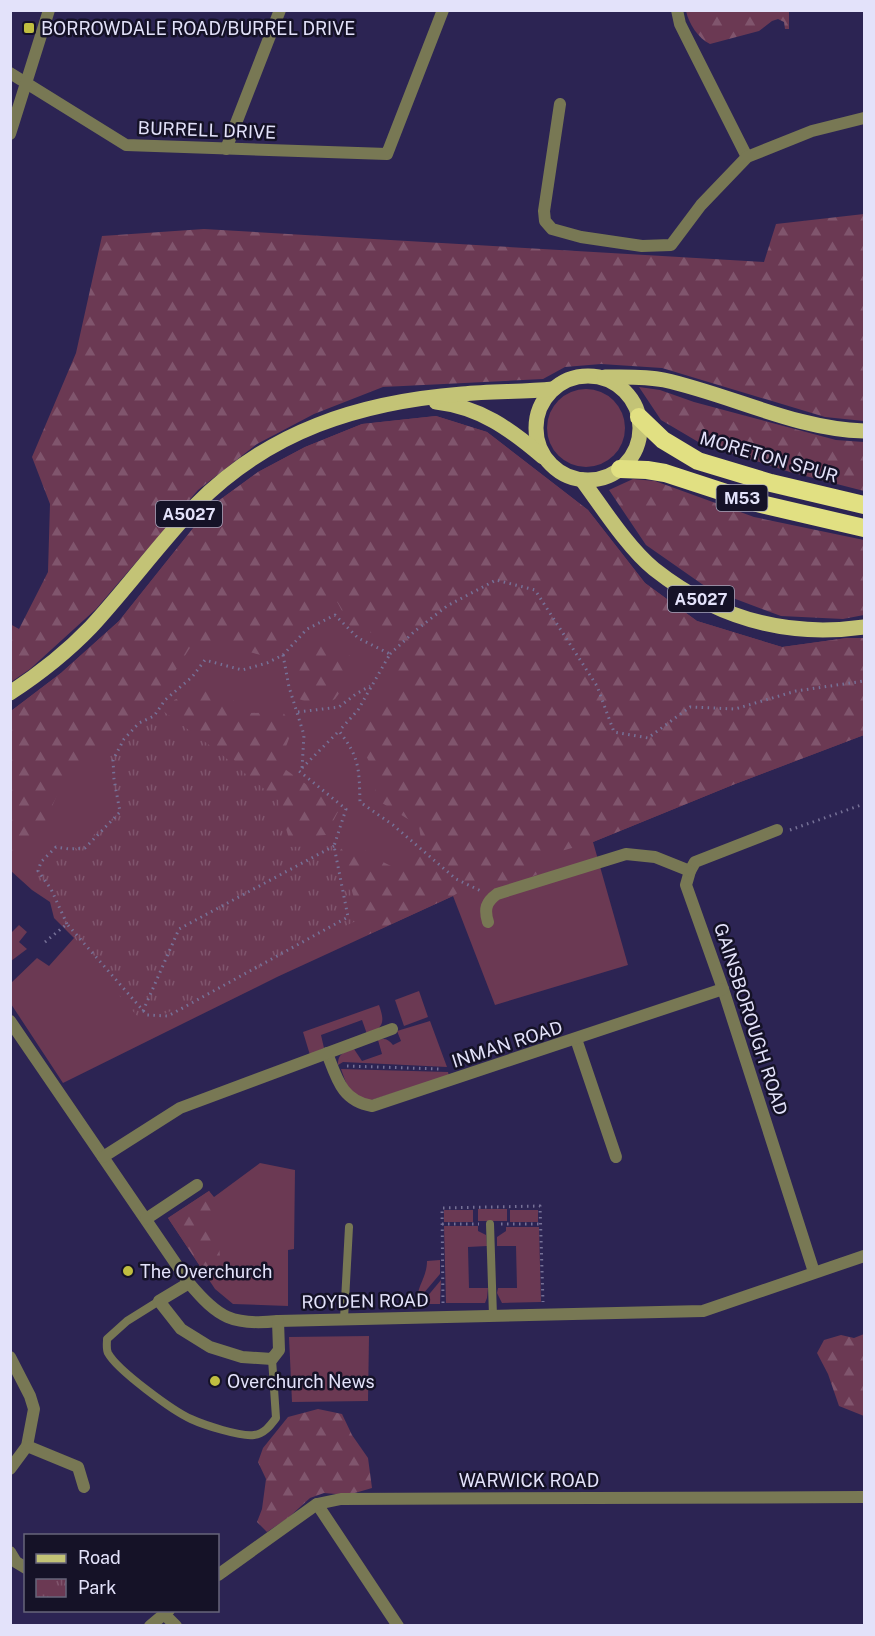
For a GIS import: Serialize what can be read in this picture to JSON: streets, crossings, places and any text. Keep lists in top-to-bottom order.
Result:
{
  "streets": {
    "highway": ["MORETON SPUR", "M53"],
    "main road": ["A5027"],
    "street": [
      "BURRELL DRIVE",
      "GAINSBOROUGH ROAD",
      "INMAN ROAD",
      "ROYDEN ROAD",
      "WARWICK ROAD"
    ]
  },
  "crossings": [
    ["MORETON SPUR", "M53"],
    ["MORETON SPUR", "A5027"],
    ["M53", "A5027"],
    ["GAINSBOROUGH ROAD", "INMAN ROAD"],
    ["GAINSBOROUGH ROAD", "ROYDEN ROAD"]
  ],
  "places": {
    "transit": ["BORROWDALE ROAD/BURREL DRIVE"],
    "other": ["The Overchurch", "Overchurch News"]
  },
  "legend": ["Road", "Park"]
}
